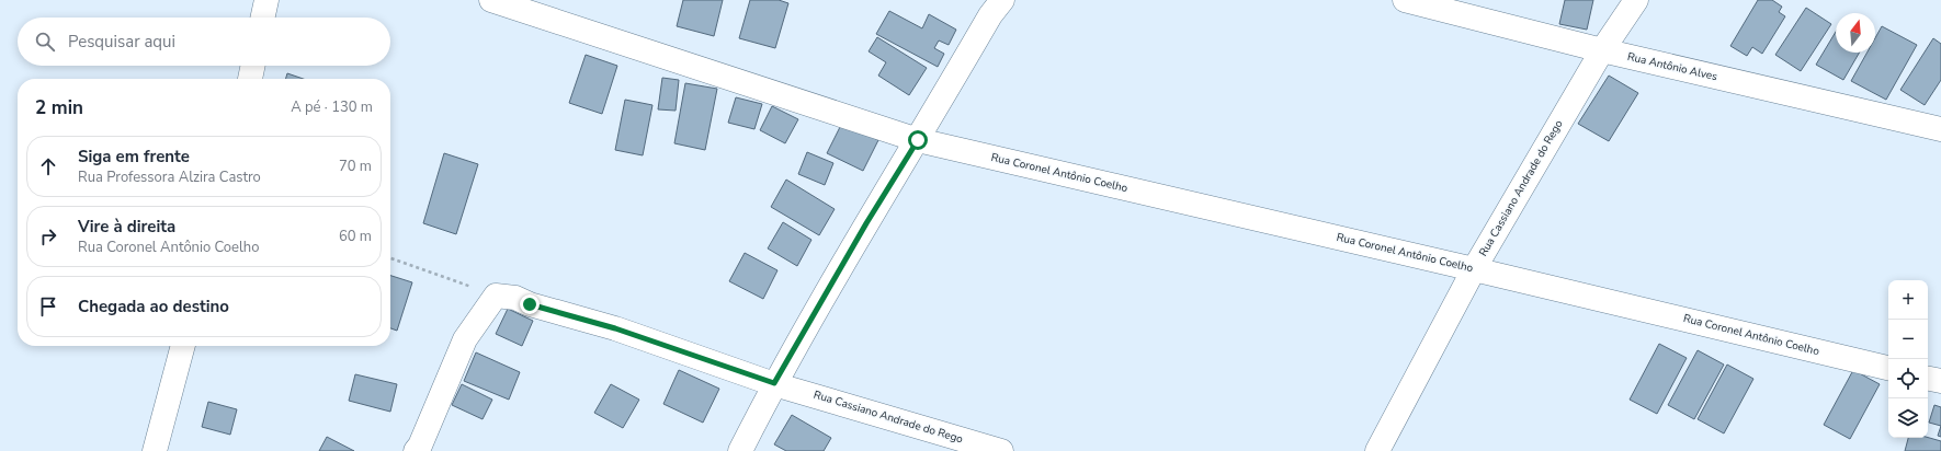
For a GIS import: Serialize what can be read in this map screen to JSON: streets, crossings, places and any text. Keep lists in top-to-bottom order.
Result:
{
  "streets": {
    "street": ["Rua Antônio Alves", "Rua Coronel Antônio Coelho", "Rua Cassiano Andrade do Rego"]
  },
  "crossings": [
    ["Rua Antônio Alves", "Rua Cassiano Andrade do Rego"],
    ["Rua Coronel Antônio Coelho", "Rua Cassiano Andrade do Rego"]
  ],
  "north": "top",
  "page": {
    "search": "Pesquisar aqui",
    "heading": ["2 min", "A pé · 130 m"],
    "list": [
      ["Siga em frente", "Rua Professora Alzira Castro", "70 m"],
      ["Vire à direita", "Rua Coronel Antônio Coelho", "60 m"],
      "Chegada ao destino"
    ],
    "map_buttons": ["+", "−"]
  }
}
